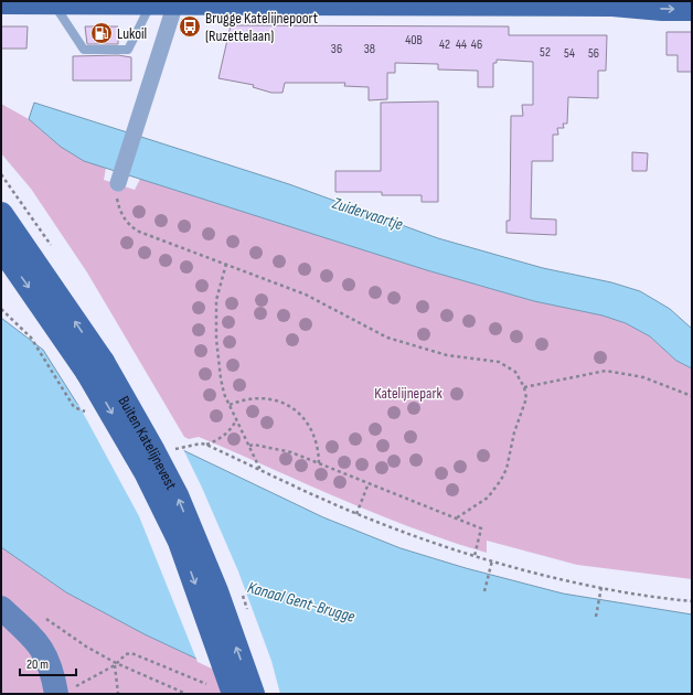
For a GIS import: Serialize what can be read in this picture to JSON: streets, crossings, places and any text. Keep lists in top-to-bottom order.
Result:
{
  "streets": {
    "main road": ["Buiten Katelijnevest"]
  },
  "water": ["Zuidervaartje", "Kanaal Gent-Brugge"],
  "parks": ["Katelijnepark"],
  "places": {
    "bus stop": ["Brugge Katelijnepoort (Ruzettelaan)"],
    "fuel station": ["Lukoil"]
  },
  "house_numbers": [
    "40B",
    "42",
    "44",
    "46",
    "36",
    "38",
    "52",
    "54",
    "56"
  ],
  "scale_bar": "20 m"
}
